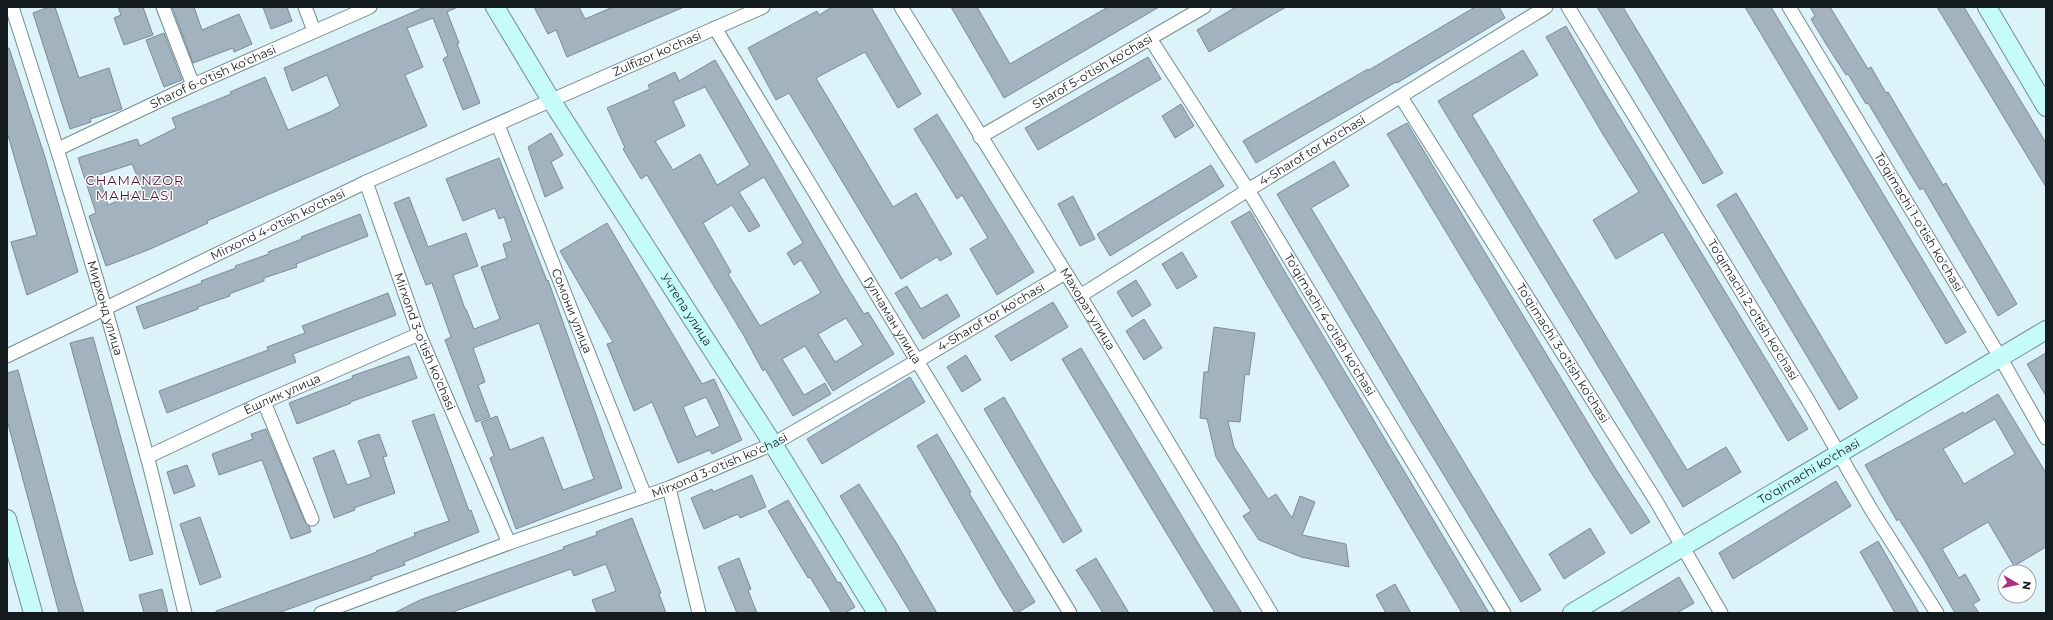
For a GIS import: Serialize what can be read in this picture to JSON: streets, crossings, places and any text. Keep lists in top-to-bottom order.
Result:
{
  "streets": {
    "street": [
      "Zulfizor ko'chasi",
      "Sharof 5-o'tish ko'chasi",
      "Sharof 6-o'tish ko'chasi",
      "4-Sharof tor ko'chasi",
      "To'qimachi 1-o'tish ko'chasi",
      "Mirxond 4-o'tish ko'chasi",
      "Мирхонд улица",
      "Махорат улица",
      "Учтепа улица",
      "To'qimachi 2-o'tish ko'chasi",
      "Сомони улица",
      "Гулчаман улица",
      "To'qimachi 4-o'tish ko'chasi",
      "Mirxond 3-o'tish ko'chasi",
      "To'qimachi 3-o'tish ko'chasi",
      "Ёшлик улица",
      "To'qimachi ko'chasi"
    ]
  },
  "crossings": [
    ["Zulfizor ko'chasi", "Mirxond 4-o'tish ko'chasi"],
    ["Zulfizor ko'chasi", "Учтепа улица"],
    ["Zulfizor ko'chasi", "Гулчаман улица"],
    ["Sharof 5-o'tish ko'chasi", "Махорат улица"],
    ["Sharof 5-o'tish ko'chasi", "To'qimachi 4-o'tish ko'chasi"],
    ["Sharof 6-o'tish ko'chasi", "Мирхонд улица"],
    ["4-Sharof tor ko'chasi", "Махорат улица"],
    ["4-Sharof tor ko'chasi", "Гулчаман улица"],
    ["4-Sharof tor ko'chasi", "To'qimachi 4-o'tish ko'chasi"],
    ["4-Sharof tor ko'chasi", "Mirxond 3-o'tish ko'chasi"],
    ["4-Sharof tor ko'chasi", "To'qimachi 3-o'tish ko'chasi"],
    ["To'qimachi 1-o'tish ko'chasi", "To'qimachi ko'chasi"],
    ["Mirxond 4-o'tish ko'chasi", "Мирхонд улица"],
    ["Mirxond 4-o'tish ko'chasi", "Учтепа улица"],
    ["Mirxond 4-o'tish ko'chasi", "Сомони улица"],
    ["Mirxond 4-o'tish ko'chasi", "Mirxond 3-o'tish ko'chasi"],
    ["Мирхонд улица", "Ёшлик улица"],
    ["Учтепа улица", "Mirxond 3-o'tish ko'chasi"],
    ["To'qimachi 2-o'tish ko'chasi", "To'qimachi ko'chasi"],
    ["Сомони улица", "Mirxond 3-o'tish ko'chasi"],
    ["Гулчаман улица", "Mirxond 3-o'tish ko'chasi"],
    ["Mirxond 3-o'tish ko'chasi", "Ёшлик улица"],
    ["To'qimachi 3-o'tish ko'chasi", "To'qimachi ko'chasi"]
  ],
  "districts": ["CHAMANZOR MAHALASI"],
  "north": "right"
}
